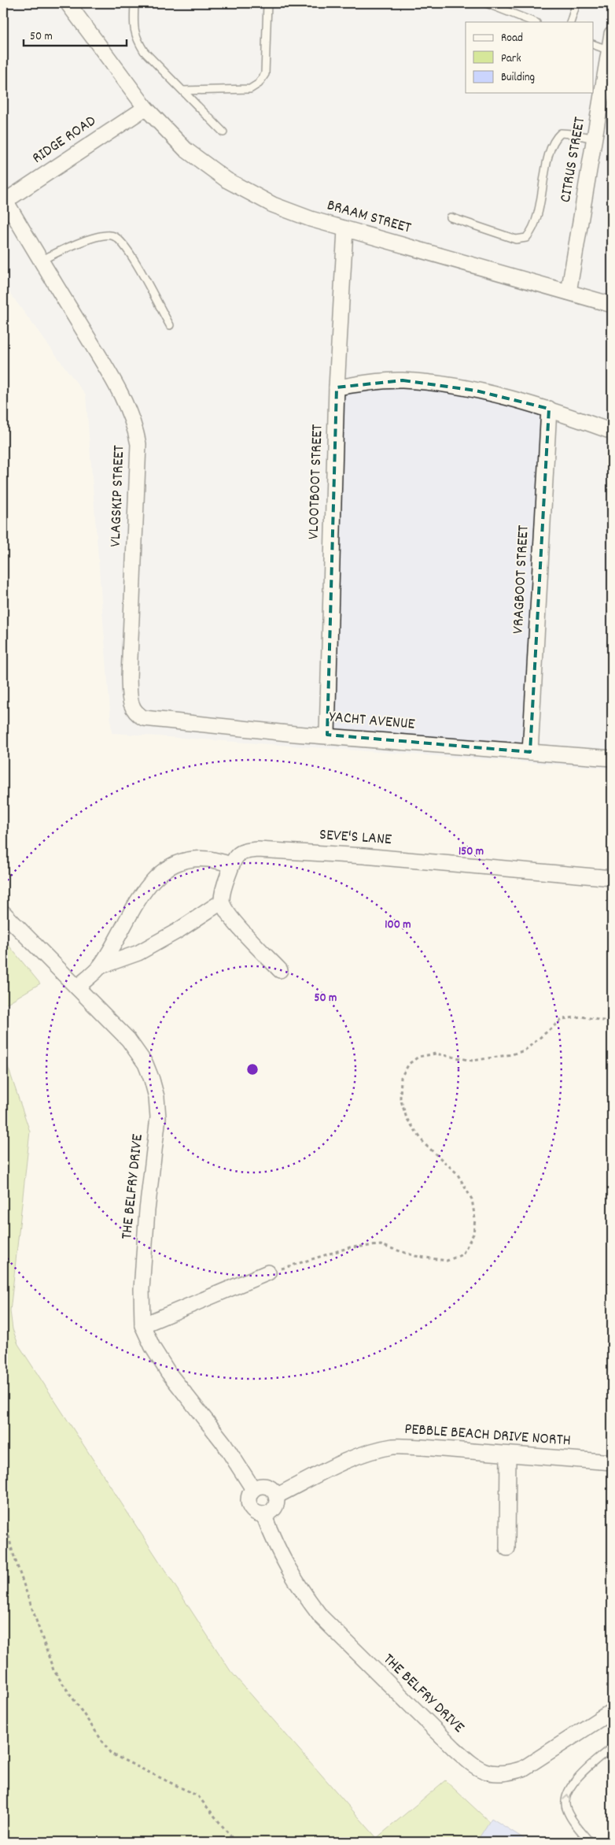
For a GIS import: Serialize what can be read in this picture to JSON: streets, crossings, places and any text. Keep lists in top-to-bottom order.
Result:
{
  "streets": {
    "street": [
      "RIDGE ROAD",
      "CITRUS STREET",
      "BRAAM STREET",
      "VLOOTBOOT STREET",
      "VLAGSKIP STREET",
      "VRAGBOOT STREET",
      "YACHT AVENUE",
      "SEVE'S LANE",
      "THE BELFRY DRIVE",
      "PEBBLE BEACH DRIVE NORTH"
    ]
  },
  "crossings": [
    ["RIDGE ROAD", "BRAAM STREET"],
    ["RIDGE ROAD", "VLAGSKIP STREET"],
    ["CITRUS STREET", "BRAAM STREET"],
    ["BRAAM STREET", "VLOOTBOOT STREET"],
    ["VLOOTBOOT STREET", "YACHT AVENUE"],
    ["VLAGSKIP STREET", "YACHT AVENUE"],
    ["VRAGBOOT STREET", "YACHT AVENUE"],
    ["THE BELFRY DRIVE", "PEBBLE BEACH DRIVE NORTH"]
  ],
  "legend": ["Road", "Park", "Building"],
  "scale_bar": "50 m",
  "rings": ["150 m", "100 m", "50 m"]
}
